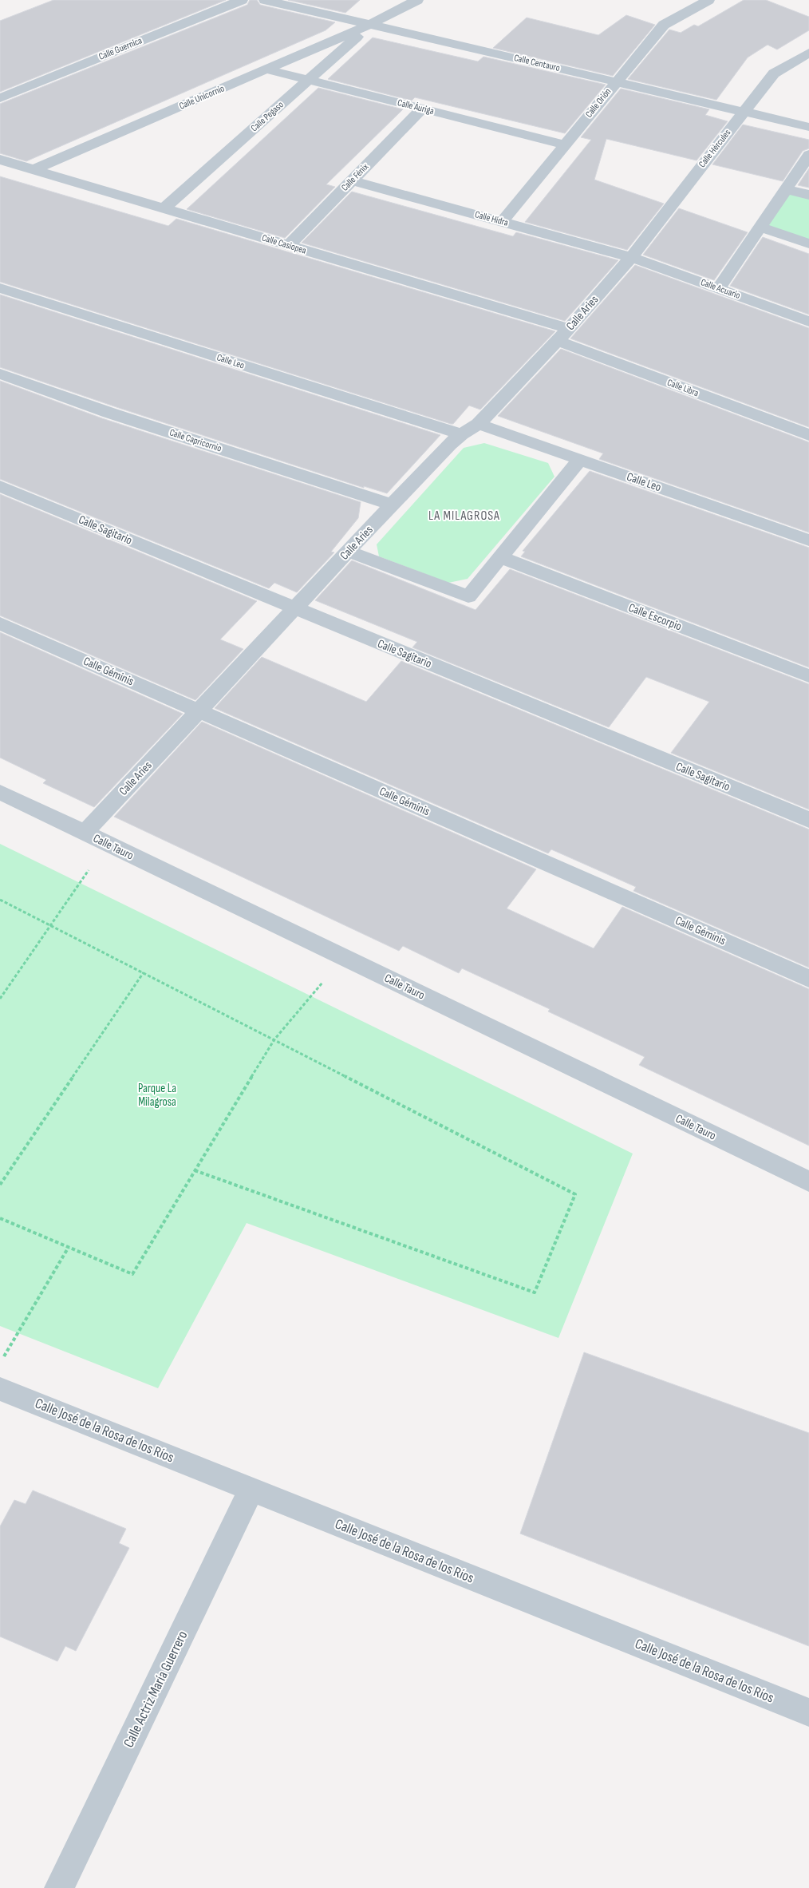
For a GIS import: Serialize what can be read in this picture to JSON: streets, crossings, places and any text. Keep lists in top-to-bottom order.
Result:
{
  "streets": {
    "street": [
      "Calle Guernica",
      "Calle Centauro",
      "Calle Unicornio",
      "Calle Orión",
      "Calle Áuriga",
      "Calle Pegaso",
      "Calle Hércules",
      "Calle Fénix",
      "Calle Hidra",
      "Calle Casiopea",
      "Calle Acuario",
      "Calle Aries",
      "Calle Leo",
      "Calle Libra",
      "Calle Capricornio",
      "Calle Sagitario",
      "Calle Escorpio",
      "Calle Géminis",
      "Calle Tauro",
      "Calle José de la Rosa de los Ríos",
      "Calle Actriz María Guerrero"
    ]
  },
  "crossings": [
    ["Calle Centauro", "Calle Unicornio"],
    ["Calle Centauro", "Calle Orión"],
    ["Calle Centauro", "Calle Pegaso"],
    ["Calle Centauro", "Calle Hércules"],
    ["Calle Unicornio", "Calle Áuriga"],
    ["Calle Unicornio", "Calle Pegaso"],
    ["Calle Unicornio", "Calle Casiopea"],
    ["Calle Orión", "Calle Áuriga"],
    ["Calle Orión", "Calle Hidra"],
    ["Calle Áuriga", "Calle Pegaso"],
    ["Calle Áuriga", "Calle Fénix"],
    ["Calle Pegaso", "Calle Casiopea"],
    ["Calle Hércules", "Calle Hidra"],
    ["Calle Hércules", "Calle Acuario"],
    ["Calle Hércules", "Calle Aries"],
    ["Calle Fénix", "Calle Hidra"],
    ["Calle Fénix", "Calle Casiopea"],
    ["Calle Hidra", "Calle Acuario"],
    ["Calle Hidra", "Calle Aries"],
    ["Calle Casiopea", "Calle Aries"],
    ["Calle Casiopea", "Calle Libra"],
    ["Calle Acuario", "Calle Aries"],
    ["Calle Aries", "Calle Leo"],
    ["Calle Aries", "Calle Libra"],
    ["Calle Aries", "Calle Capricornio"],
    ["Calle Aries", "Calle Sagitario"],
    ["Calle Aries", "Calle Géminis"],
    ["Calle Aries", "Calle Tauro"],
    ["Calle José de la Rosa de los Ríos", "Calle Actriz María Guerrero"]
  ],
  "districts": ["LA MILAGROSA"],
  "parks": ["Parque La Milagrosa"]
}
